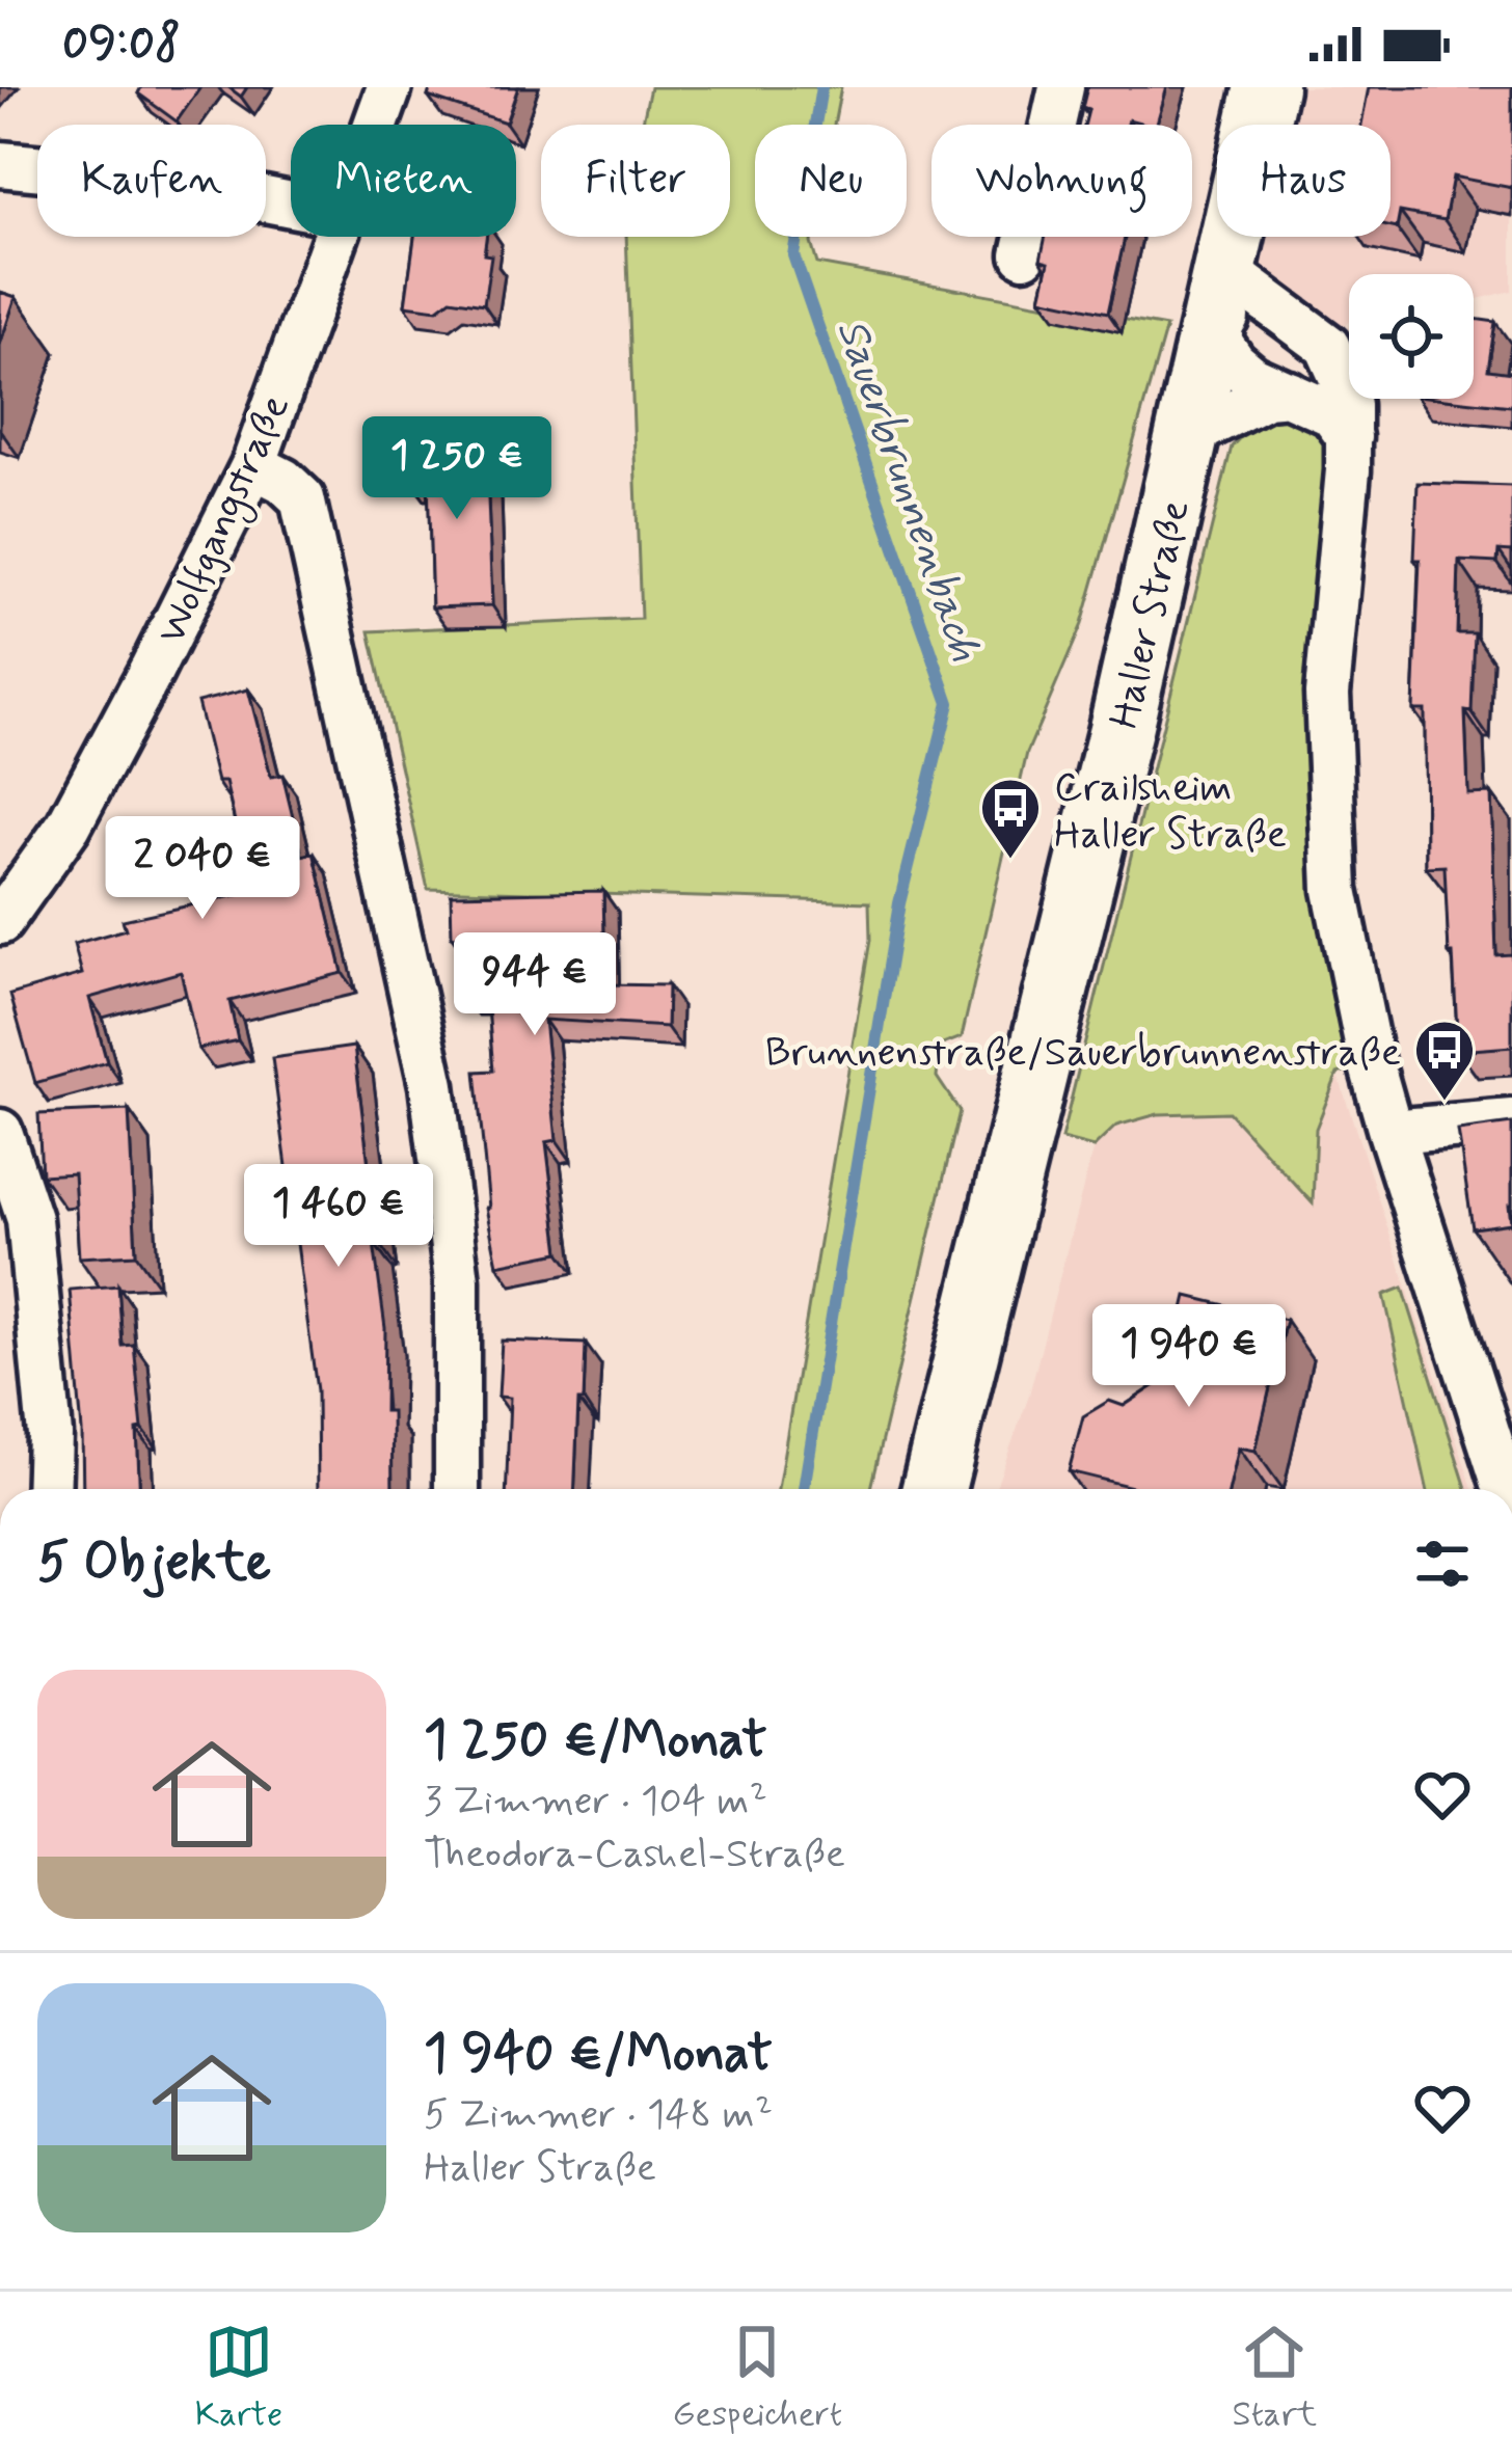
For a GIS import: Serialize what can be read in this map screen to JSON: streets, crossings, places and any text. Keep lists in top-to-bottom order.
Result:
{
  "streets": {
    "main road": ["Haller Straße"],
    "street": ["Wolfgangstraße"]
  },
  "water": ["Sauerbrunnenbach"],
  "places": {
    "bus stop": ["Crailsheim Haller Straße", "Brunnenstraße/Sauerbrunnenstraße"]
  },
  "page": {
    "status": "09:08",
    "chip": [
      "Kaufen",
      "Mieten",
      "Filter",
      "Neu",
      "Wohnung",
      "Haus"
    ],
    "price": [
      "1 250 €",
      "2 040 €",
      "944 €",
      "1 460 €",
      "1 940 €"
    ],
    "heading": "5 Objekte",
    "list": [
      {
        "name": "1 250 €/Monat",
        "note": "3 Zimmer · 104 m² · Theodora-Cashel-Straße"
      },
      {
        "name": "1 940 €/Monat",
        "note": "5 Zimmer · 148 m² · Haller Straße"
      }
    ],
    "tabs": ["Karte", "Gespeichert", "Start"]
  }
}
